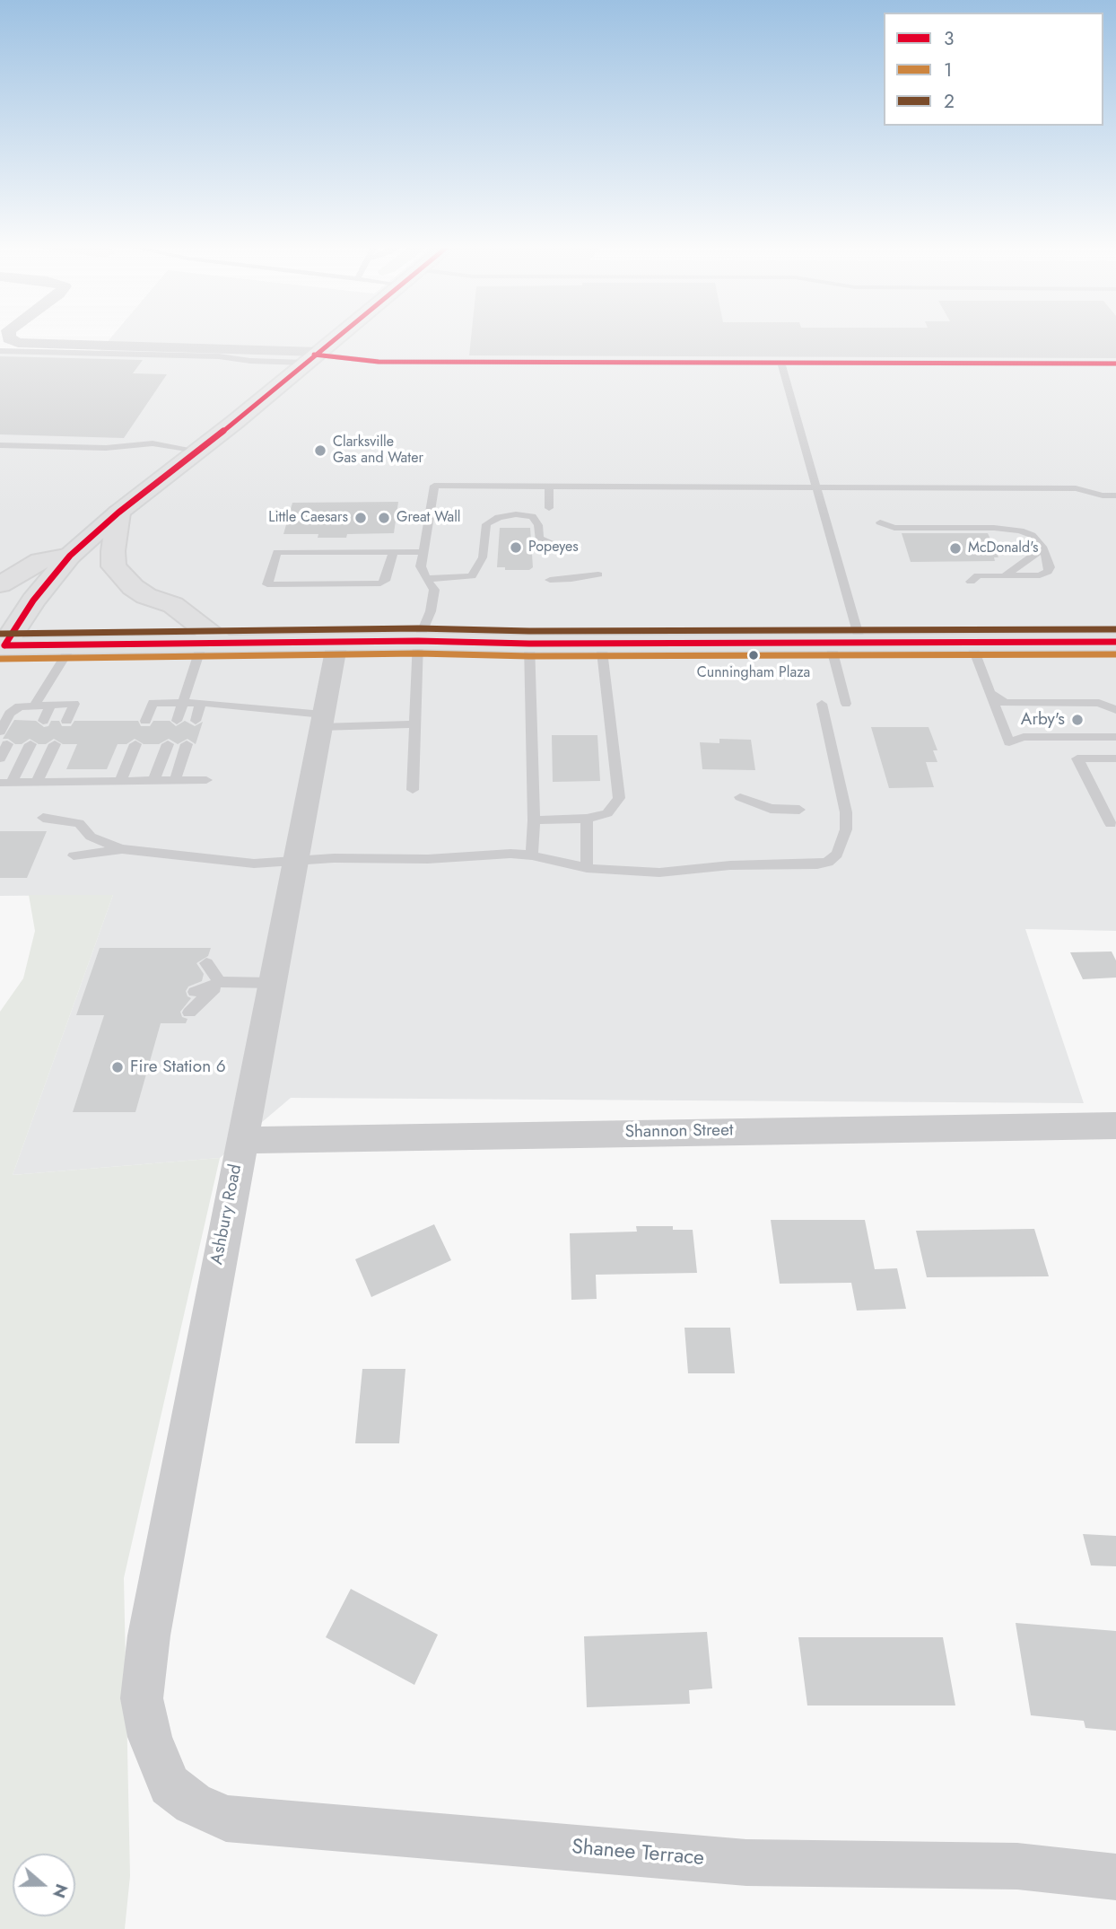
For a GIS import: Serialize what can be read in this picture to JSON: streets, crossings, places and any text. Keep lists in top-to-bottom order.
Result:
{
  "streets": {
    "street": ["Shannon Street", "Ashbury Road", "Shanee Terrace"]
  },
  "crossings": [
    ["Shannon Street", "Ashbury Road"],
    ["Ashbury Road", "Shanee Terrace"]
  ],
  "places": [
    "Clarksville Gas and Water",
    "Little Caesars",
    "Great Wall",
    "Popeyes",
    "McDonald's",
    "Cunningham Plaza",
    "Arby's",
    "Fire Station 6"
  ],
  "lines": ["transit line 3", "transit line 2", "transit line 1"],
  "legend": ["3", "1", "2"],
  "north": "right"
}
